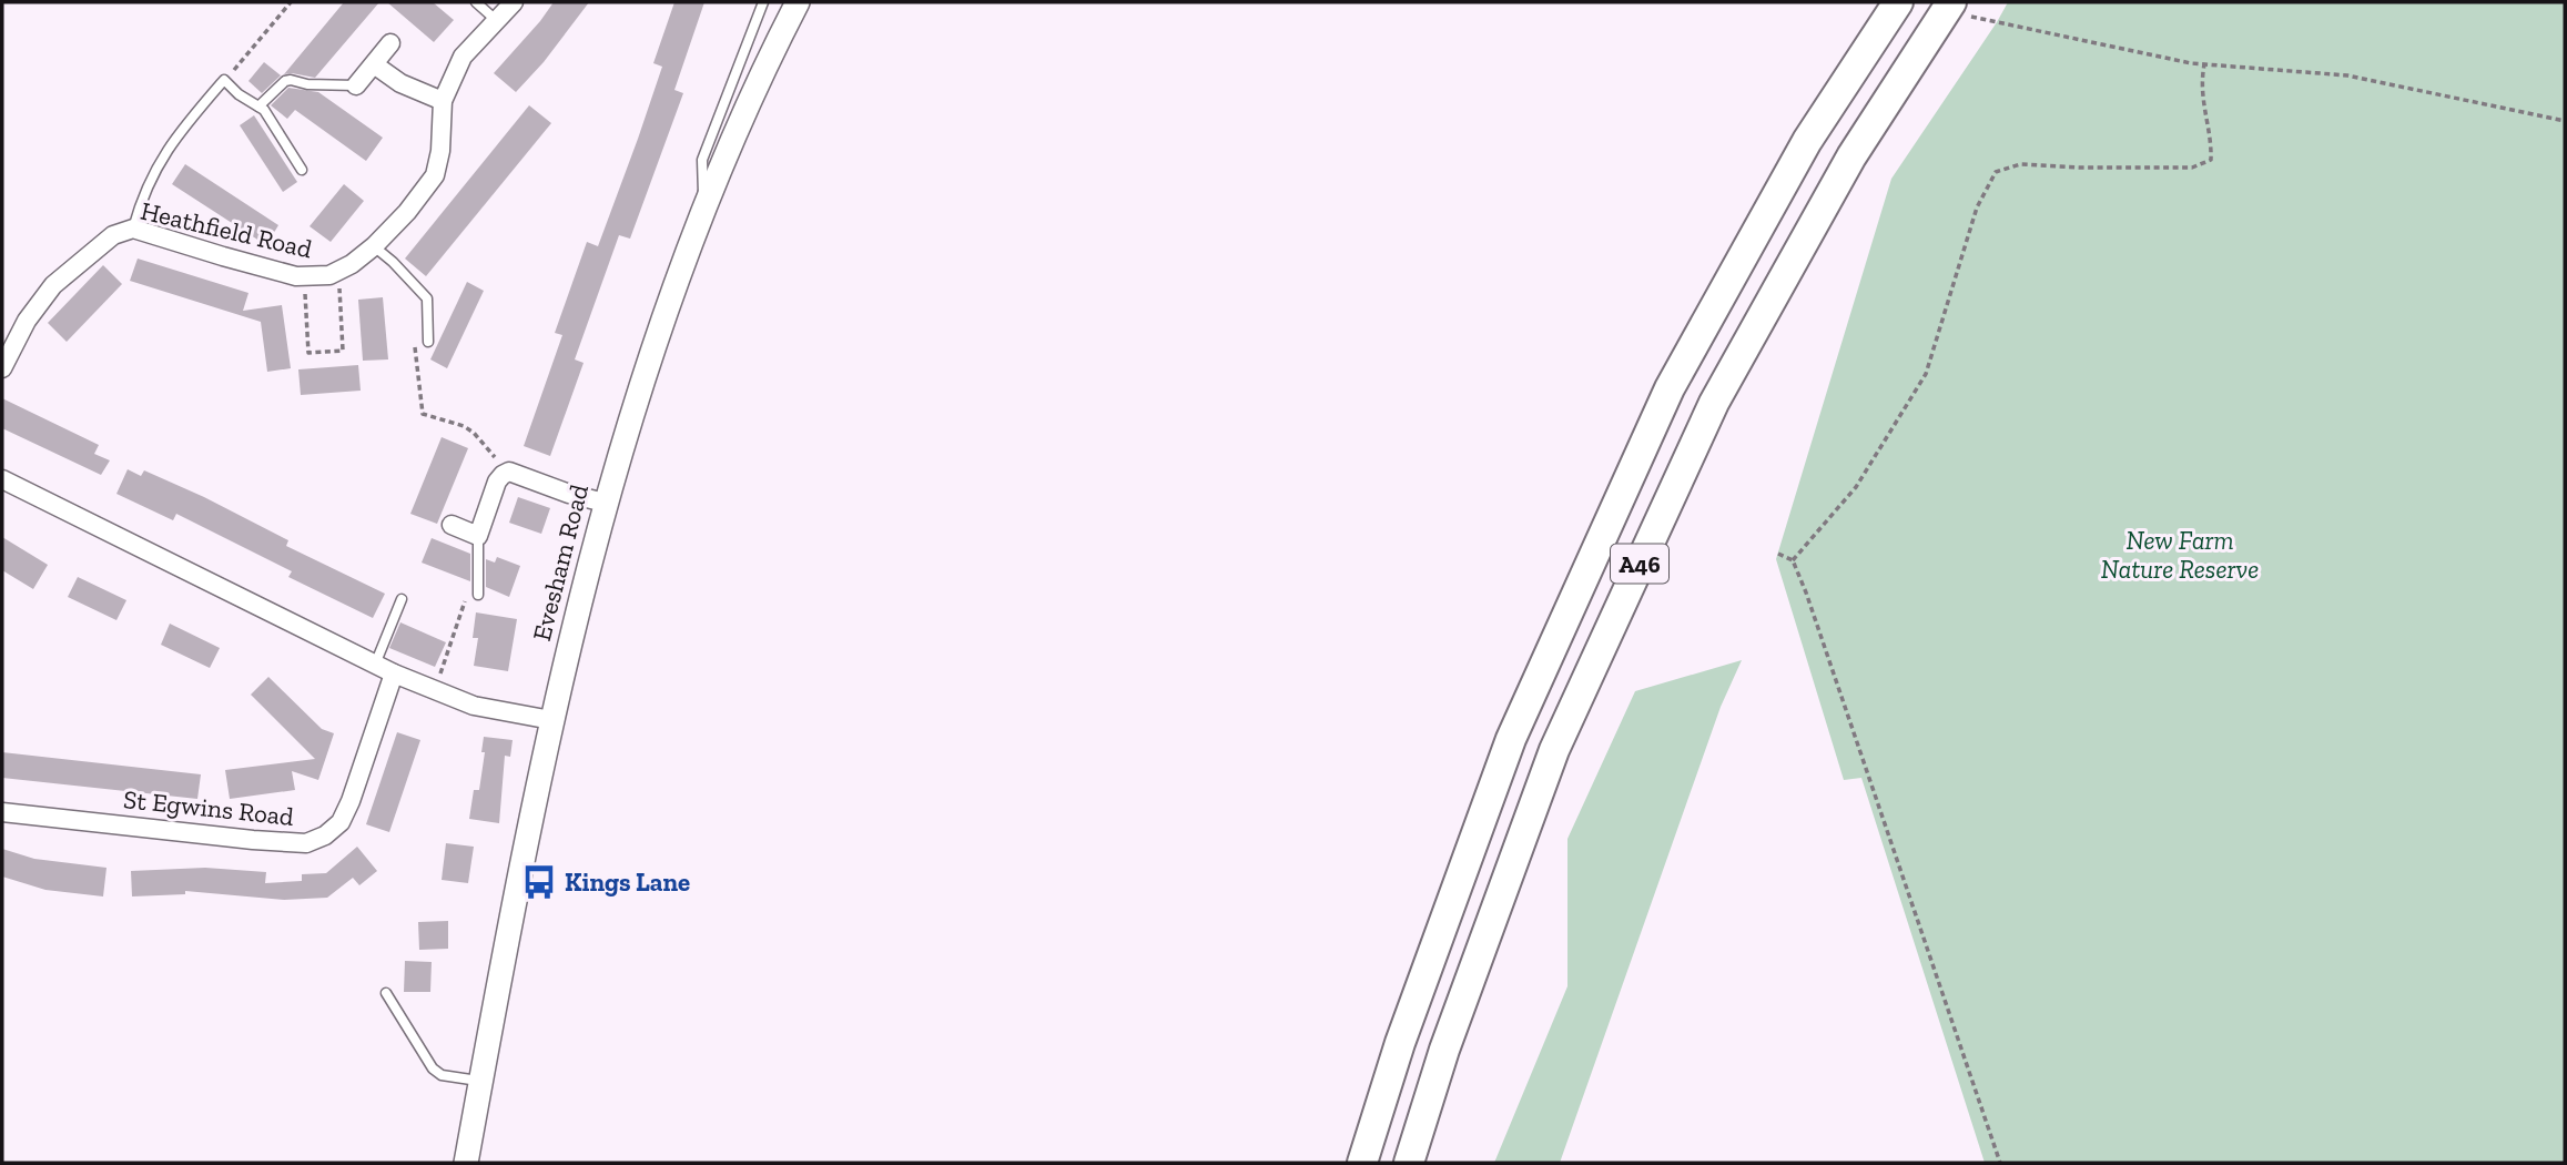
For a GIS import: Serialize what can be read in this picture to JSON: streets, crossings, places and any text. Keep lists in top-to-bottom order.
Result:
{
  "streets": {
    "highway": ["A46"],
    "main road": ["Evesham Road"],
    "street": ["Heathfield Road", "St Egwins Road"]
  },
  "parks": ["New Farm Nature Reserve"],
  "places": {
    "bus stop": ["Kings Lane"]
  }
}
